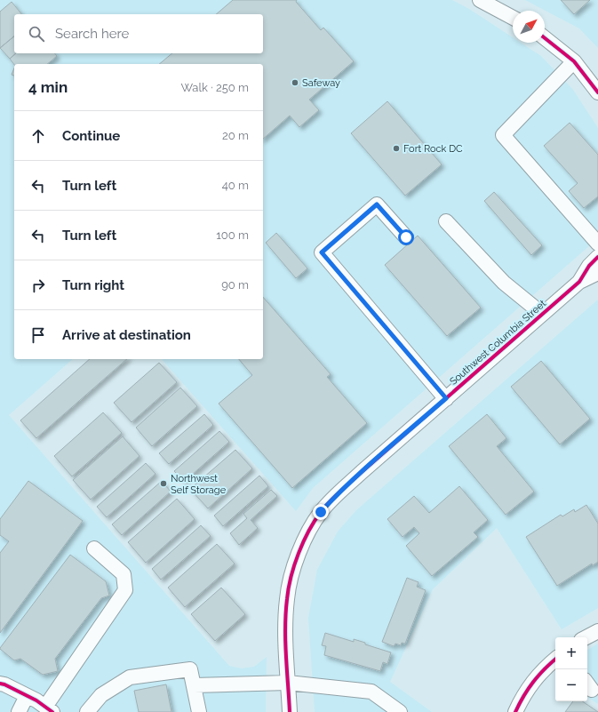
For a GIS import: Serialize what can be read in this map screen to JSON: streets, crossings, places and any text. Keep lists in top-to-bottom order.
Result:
{
  "streets": {
    "street": ["Southwest Columbia Street"]
  },
  "places": ["Safeway", "Fort Rock DC", "Northwest Self Storage"],
  "north": "top right",
  "page": {
    "search": "Search here",
    "heading": ["4 min", "Walk · 250 m"],
    "list": [
      ["Continue", "20 m"],
      ["Turn left", "40 m"],
      ["Turn left", "100 m"],
      ["Turn right", "90 m"],
      "Arrive at destination"
    ],
    "map_buttons": ["+", "−"]
  }
}
